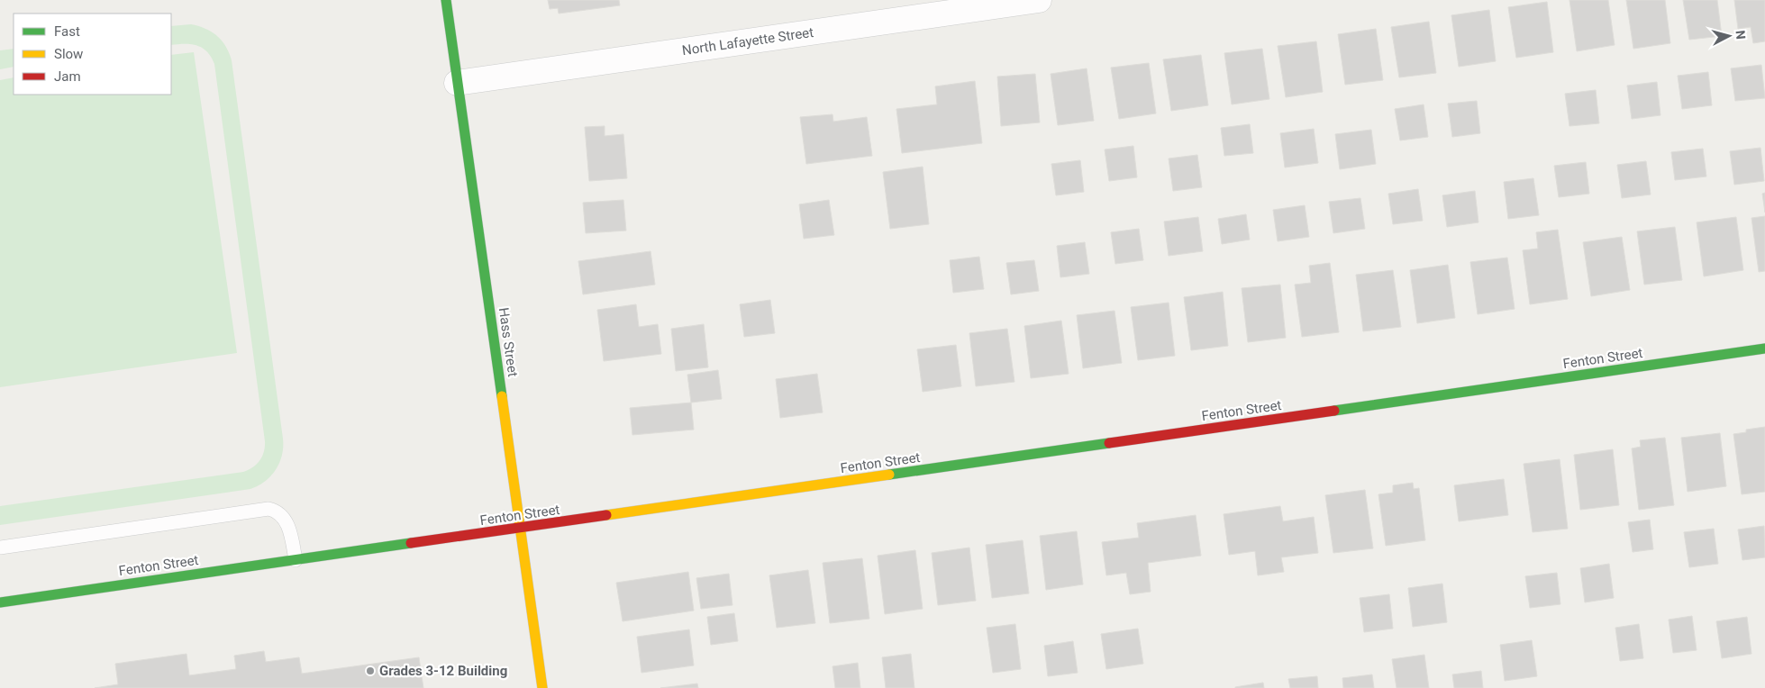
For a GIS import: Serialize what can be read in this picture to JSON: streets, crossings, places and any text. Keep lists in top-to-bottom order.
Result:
{
  "streets": {
    "street": ["North Lafayette Street", "Hass Street", "Fenton Street"]
  },
  "crossings": [
    ["North Lafayette Street", "Hass Street"],
    ["Hass Street", "Fenton Street"]
  ],
  "places": ["Grades 3-12 Building"],
  "legend": ["Fast", "Slow", "Jam"],
  "north": "right"
}
